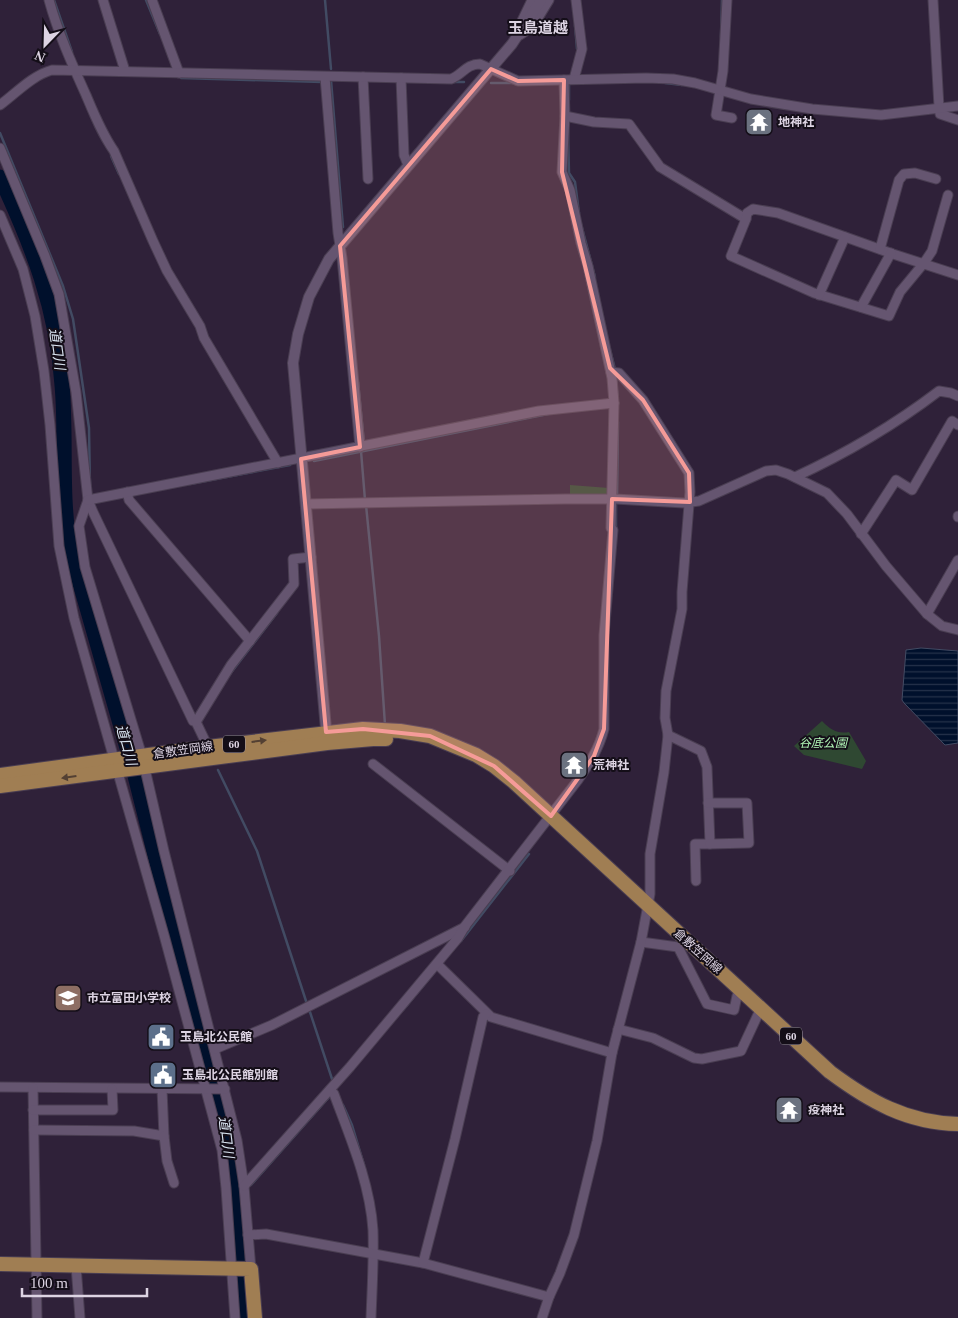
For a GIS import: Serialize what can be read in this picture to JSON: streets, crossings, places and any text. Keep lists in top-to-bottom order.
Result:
{
  "streets": {
    "main road": ["60", "倉敷笠岡線"]
  },
  "districts": ["玉島道越"],
  "water": ["道口川"],
  "parks": ["谷底公園"],
  "places": {
    "temple": ["地神社", "荒神社", "疫神社"],
    "school or university": ["市立富田小学校"],
    "public building": ["玉島北公民館", "玉島北公民館別館"]
  },
  "scale_bar": "100 m",
  "north": "bottom left"
}
